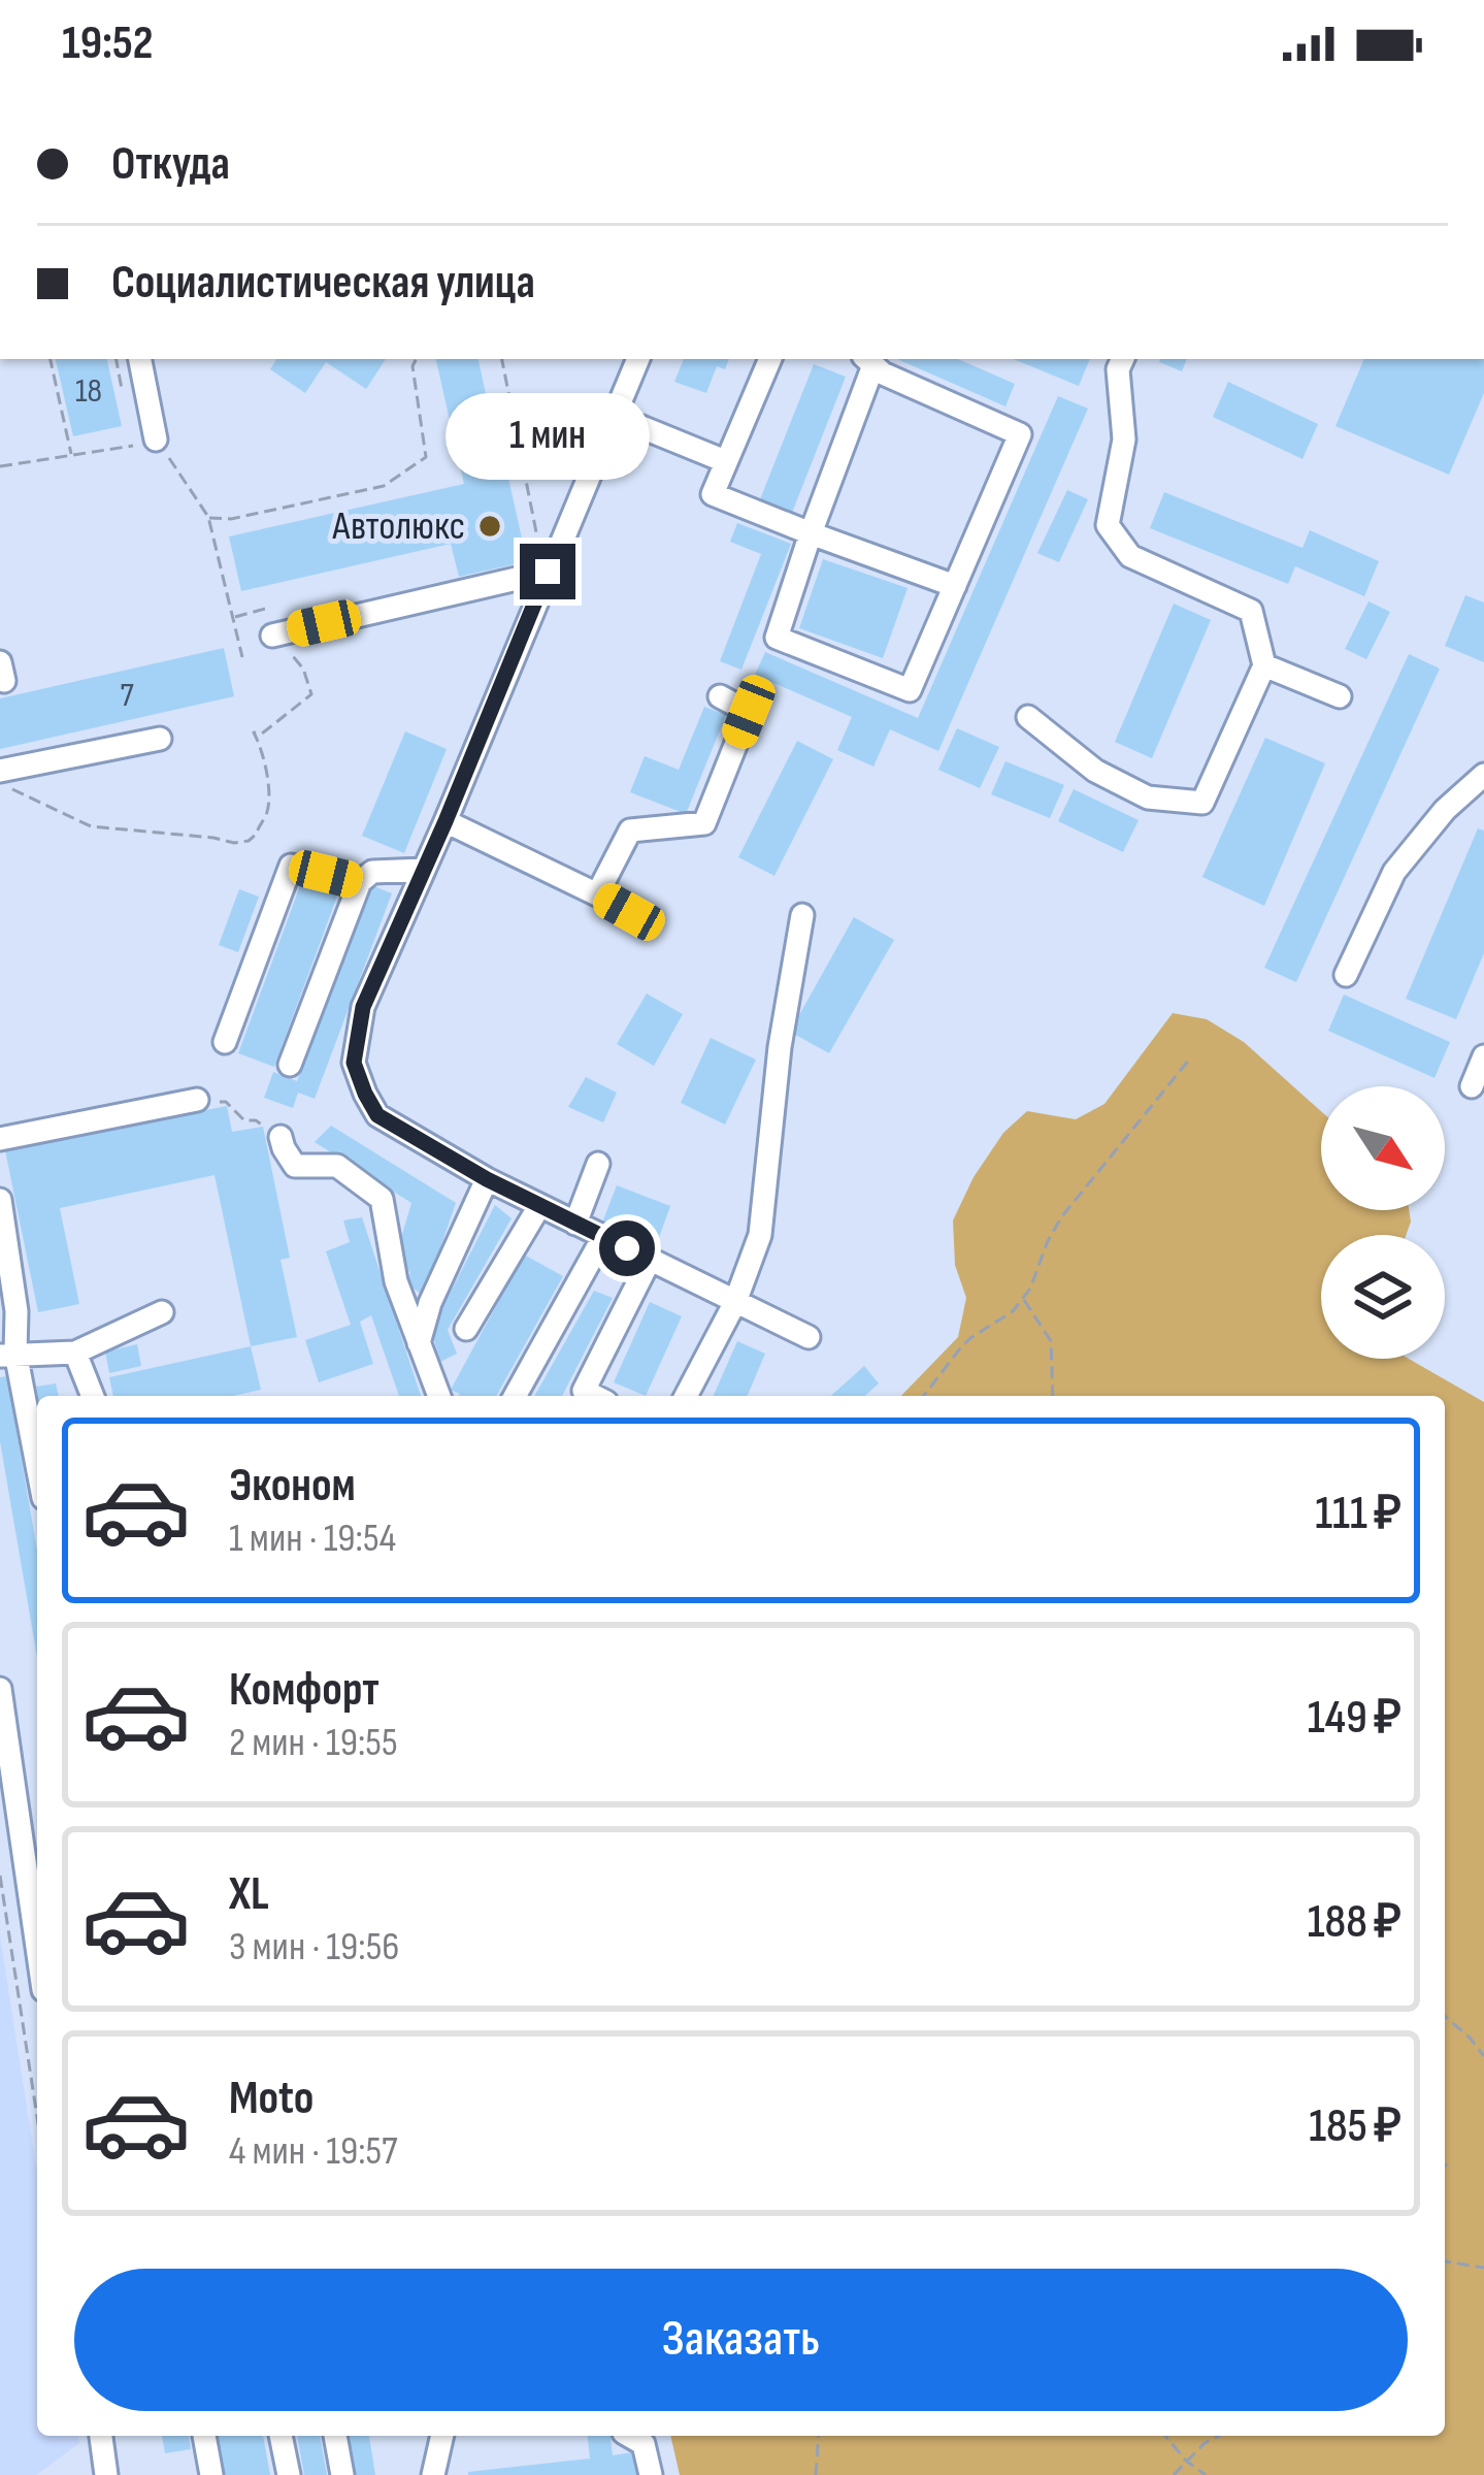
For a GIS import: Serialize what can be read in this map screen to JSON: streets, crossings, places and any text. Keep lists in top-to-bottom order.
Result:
{
  "places": ["Автолюкс"],
  "house_numbers": ["18", "7"],
  "north": "bottom right",
  "page": {
    "status": "19:52",
    "banner": ["Откуда", "Социалистическая улица"],
    "bubble": "1 мин",
    "list": [
      {
        "name": "Эконом",
        "note": "1 мин · 19:54",
        "value": "111 ₽"
      },
      {
        "name": "Комфорт",
        "note": "2 мин · 19:55",
        "value": "149 ₽"
      },
      {
        "name": "XL",
        "note": "3 мин · 19:56",
        "value": "188 ₽"
      },
      {
        "name": "Moto",
        "note": "4 мин · 19:57",
        "value": "185 ₽"
      }
    ],
    "buttons": "Заказать"
  }
}
